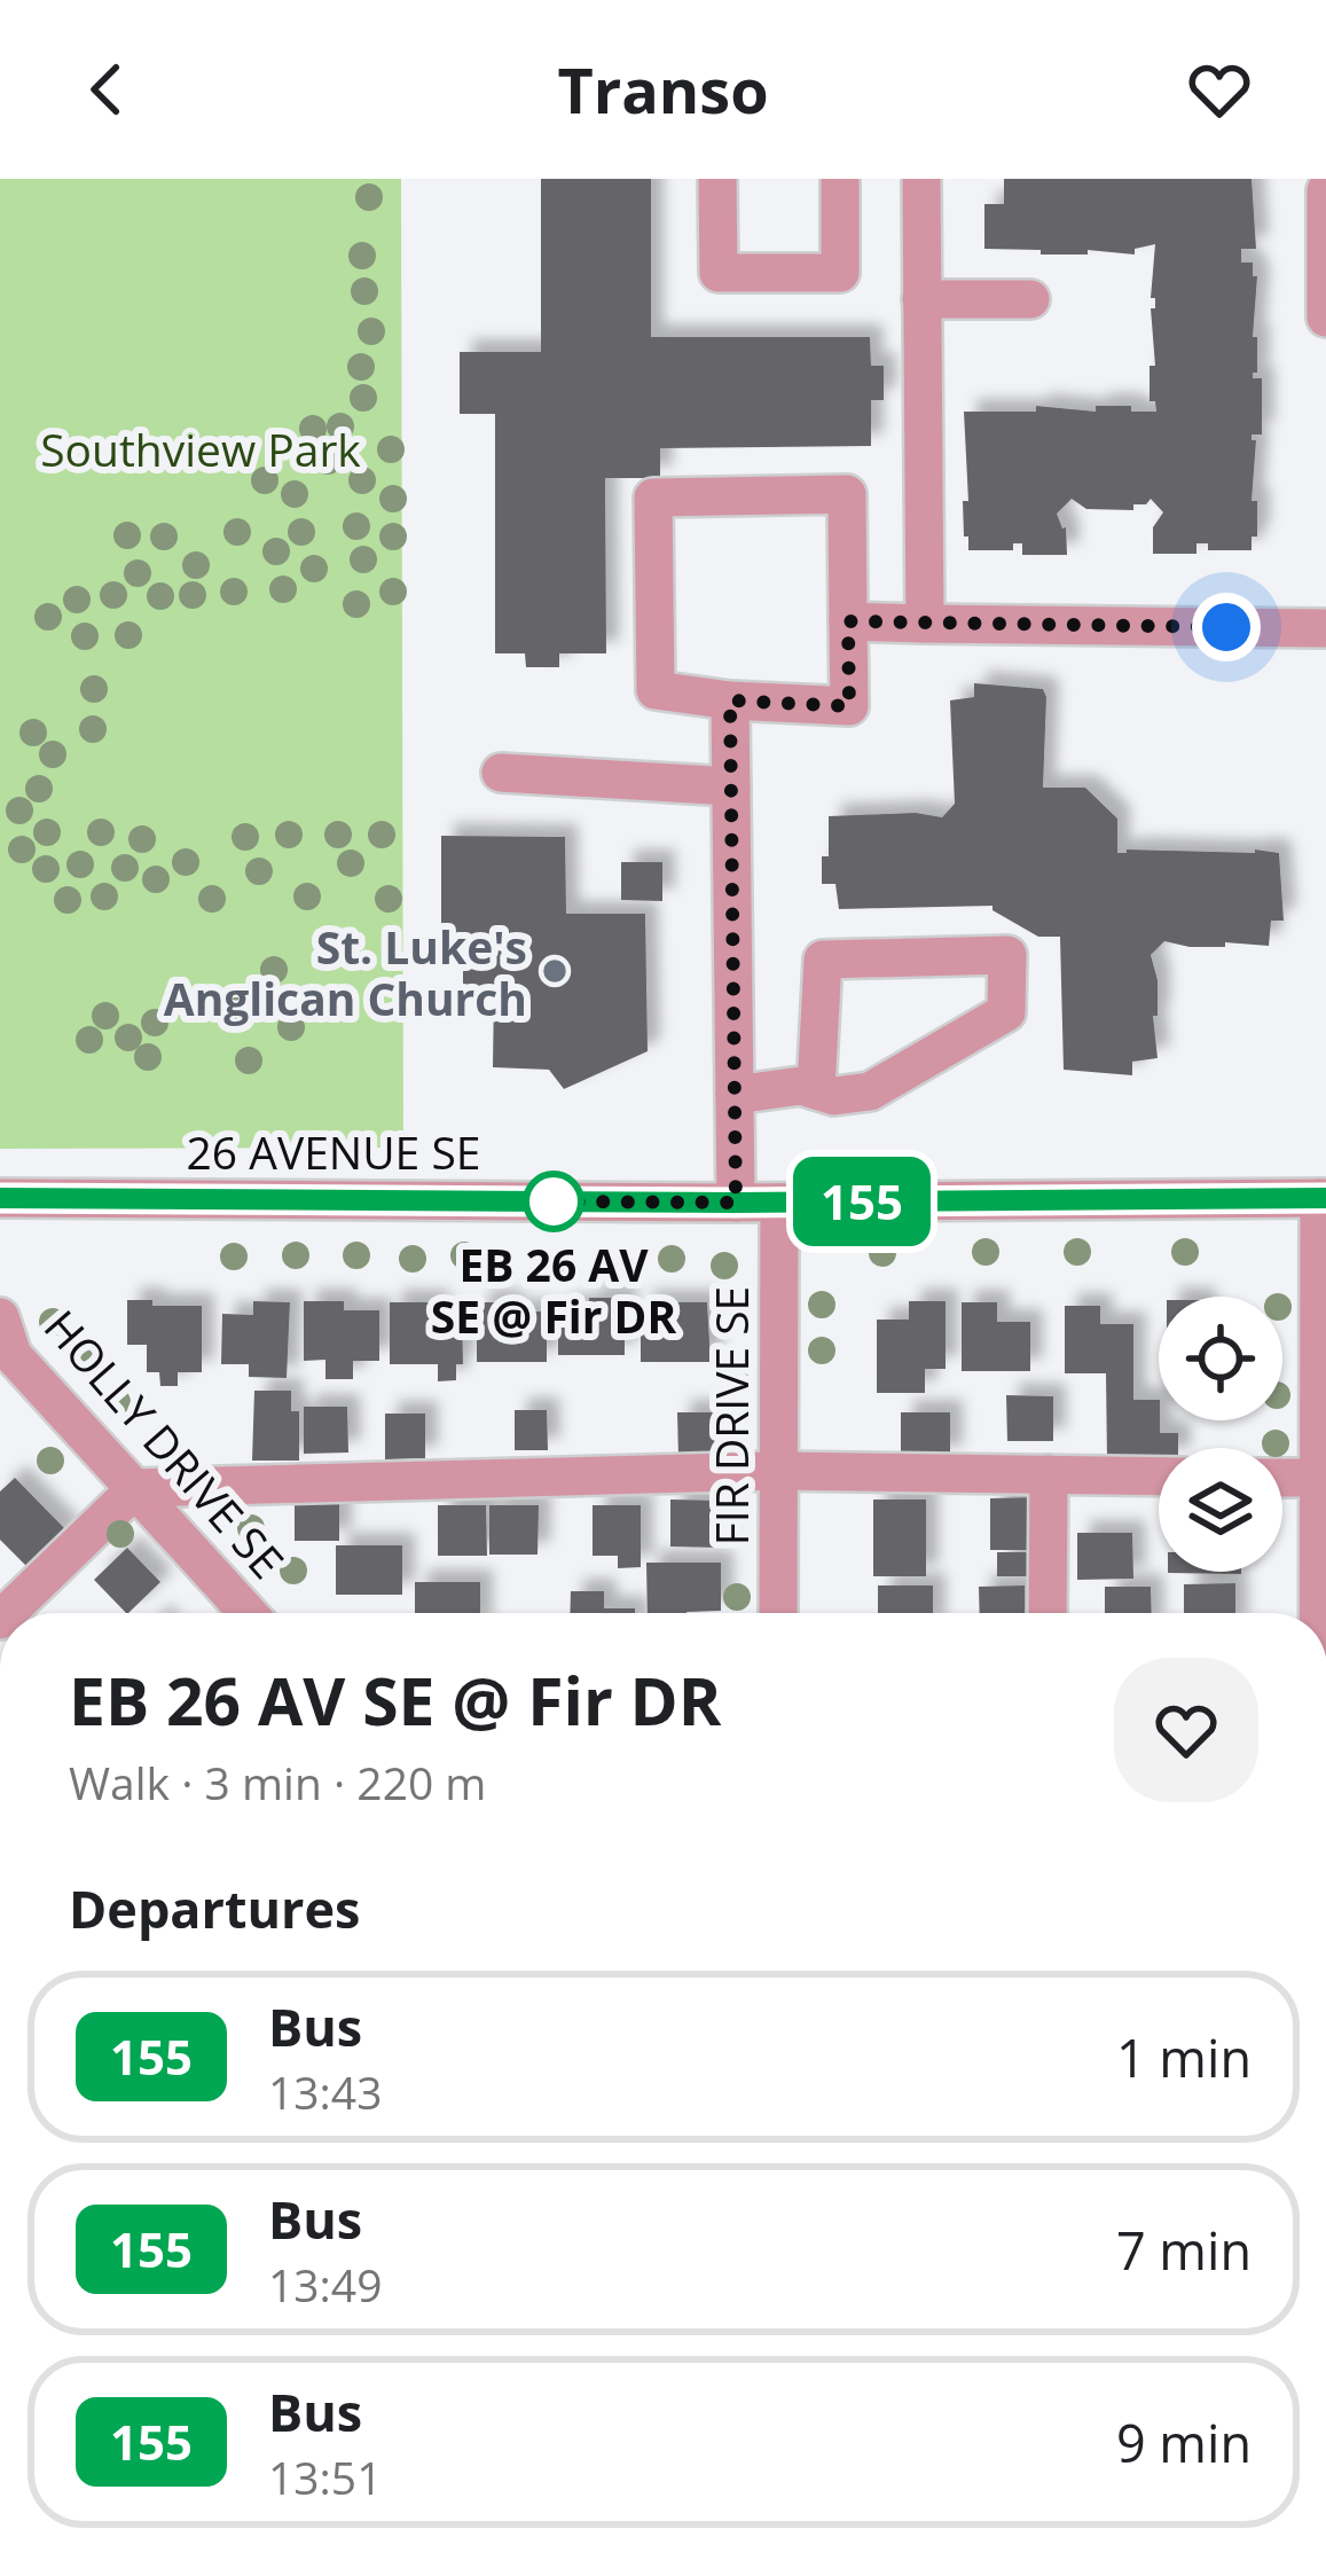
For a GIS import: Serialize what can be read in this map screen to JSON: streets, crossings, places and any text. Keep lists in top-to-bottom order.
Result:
{
  "streets": {
    "street": ["26 AVENUE SE", "FIR DRIVE SE", "HOLLY DRIVE SE"]
  },
  "crossings": [
    ["26 AVENUE SE", "FIR DRIVE SE"]
  ],
  "parks": ["Southview Park"],
  "places": ["St. Luke's Anglican Church", "EB 26 AV SE @ Fir DR"],
  "lines": ["bus line 155"],
  "page": {
    "header": "Transo",
    "on_map": "155",
    "heading": [
      ["EB 26 AV SE @ Fir DR", "Walk · 3 min · 220 m"],
      "Departures"
    ],
    "list": [
      {
        "mark": "155",
        "name": "Bus",
        "note": "13:43",
        "value": "1 min"
      },
      {
        "mark": "155",
        "name": "Bus",
        "note": "13:49",
        "value": "7 min"
      },
      {
        "mark": "155",
        "name": "Bus",
        "note": "13:51",
        "value": "9 min"
      }
    ]
  }
}
